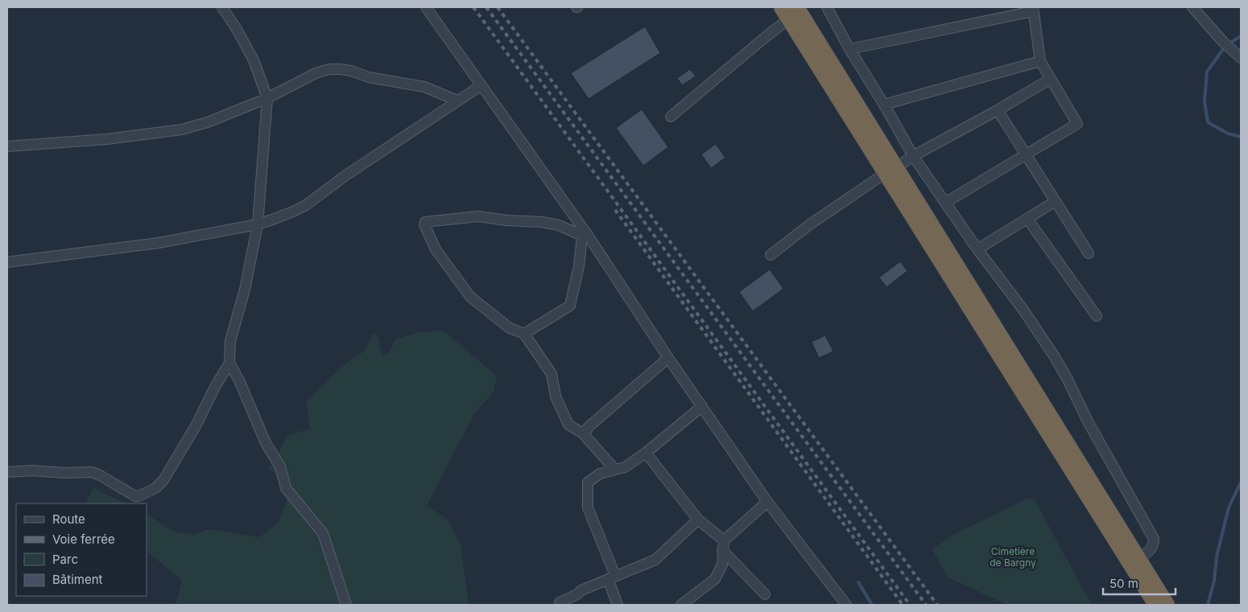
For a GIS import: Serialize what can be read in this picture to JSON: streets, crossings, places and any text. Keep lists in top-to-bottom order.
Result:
{
  "parks": ["Cimetière de Bargny"],
  "legend": [
    "Route",
    "Voie ferrée",
    "Parc",
    "Bâtiment"
  ],
  "scale_bar": "50 m"
}
